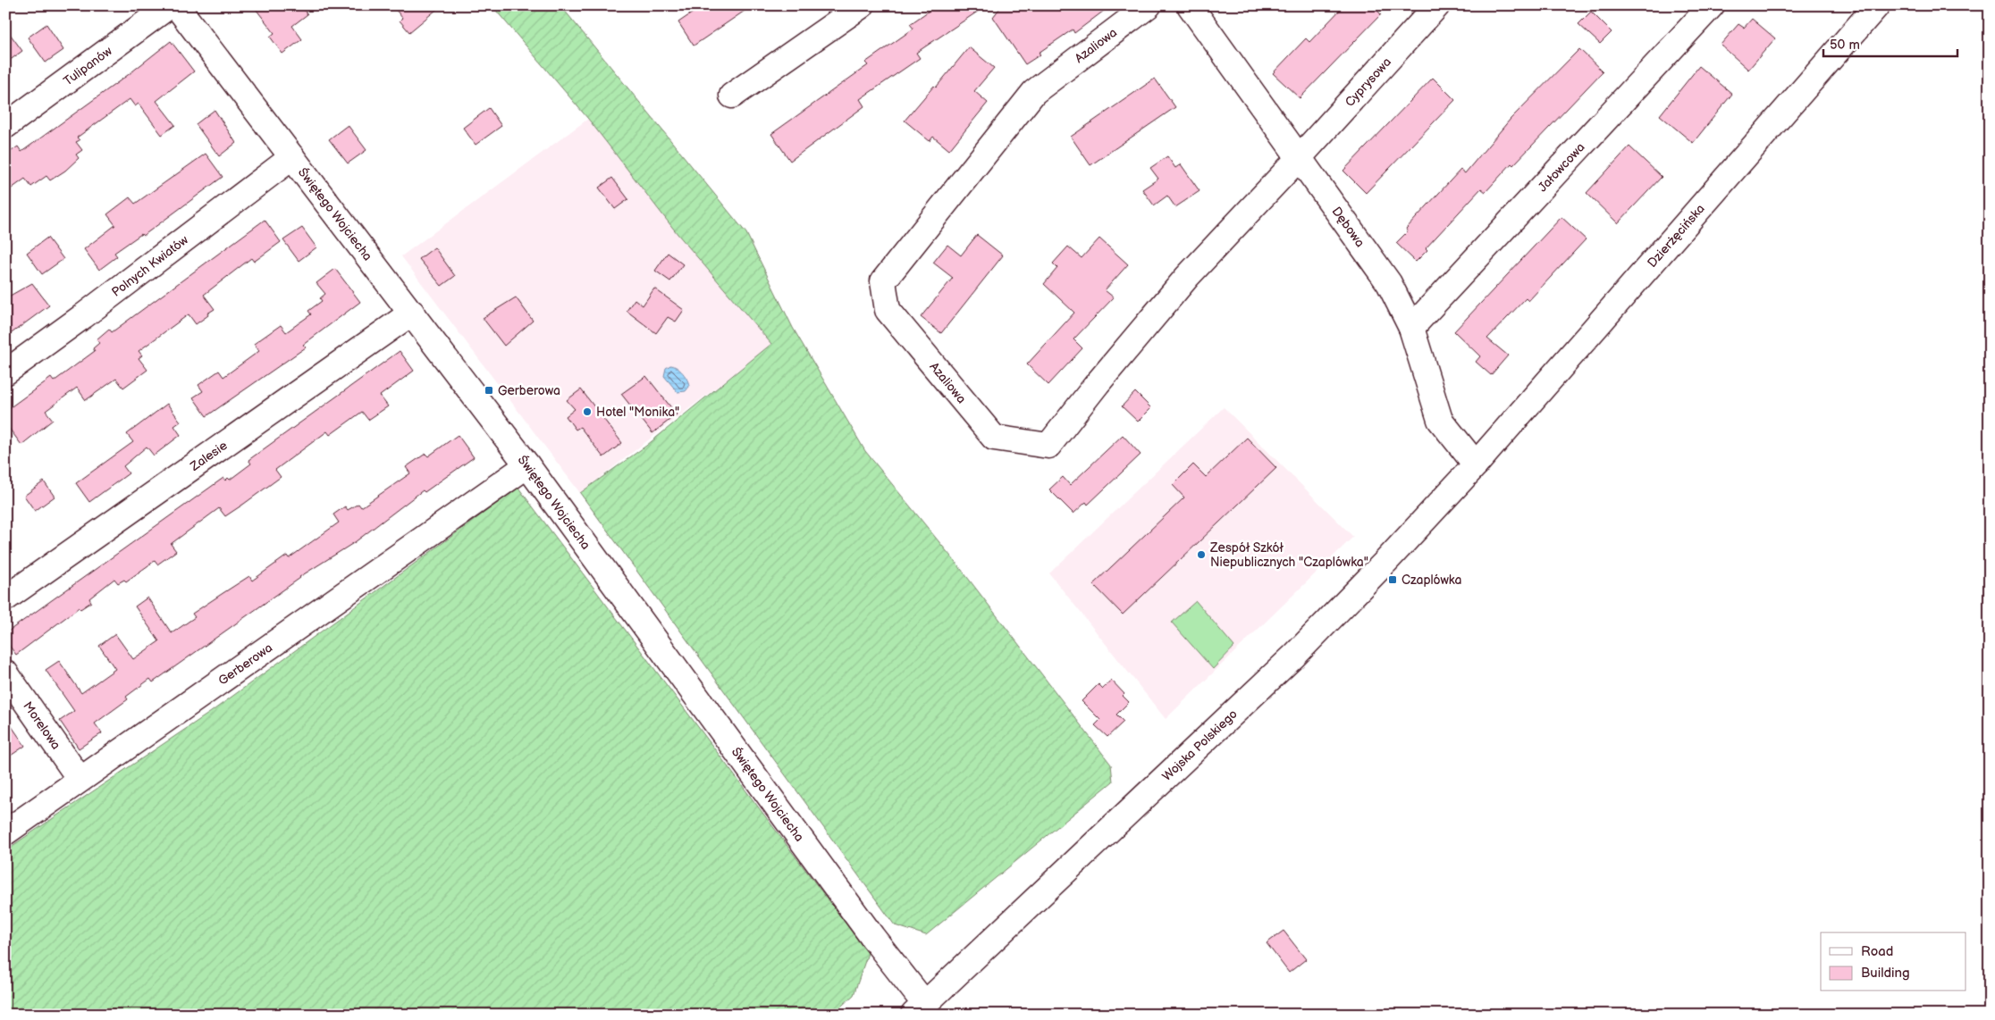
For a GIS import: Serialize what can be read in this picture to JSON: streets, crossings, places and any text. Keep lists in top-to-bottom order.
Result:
{
  "streets": {
    "street": [
      "Azaliowa",
      "Tulipanów",
      "Cyprysowa",
      "Jałowcowa",
      "Świętego Wojciecha",
      "Dębowa",
      "Dzierżęcińska",
      "Polnych Kwiatów",
      "Zalesie",
      "Gerberowa",
      "Morelowa",
      "Wojska Polskiego"
    ]
  },
  "crossings": [
    ["Azaliowa", "Cyprysowa"],
    ["Azaliowa", "Dębowa"],
    ["Cyprysowa", "Dębowa"],
    ["Jałowcowa", "Dębowa"],
    ["Świętego Wojciecha", "Polnych Kwiatów"],
    ["Świętego Wojciecha", "Zalesie"],
    ["Świętego Wojciecha", "Gerberowa"],
    ["Świętego Wojciecha", "Wojska Polskiego"],
    ["Dębowa", "Dzierżęcińska"],
    ["Dębowa", "Wojska Polskiego"],
    ["Dzierżęcińska", "Wojska Polskiego"],
    ["Gerberowa", "Morelowa"]
  ],
  "places": {
    "transit": ["Gerberowa", "Czaplówka"],
    "other": ["Hotel \"Monika\"", "Zespół Szkół Niepublicznych \"Czaplówka\""]
  },
  "legend": ["Road", "Building"],
  "scale_bar": "50 m"
}
